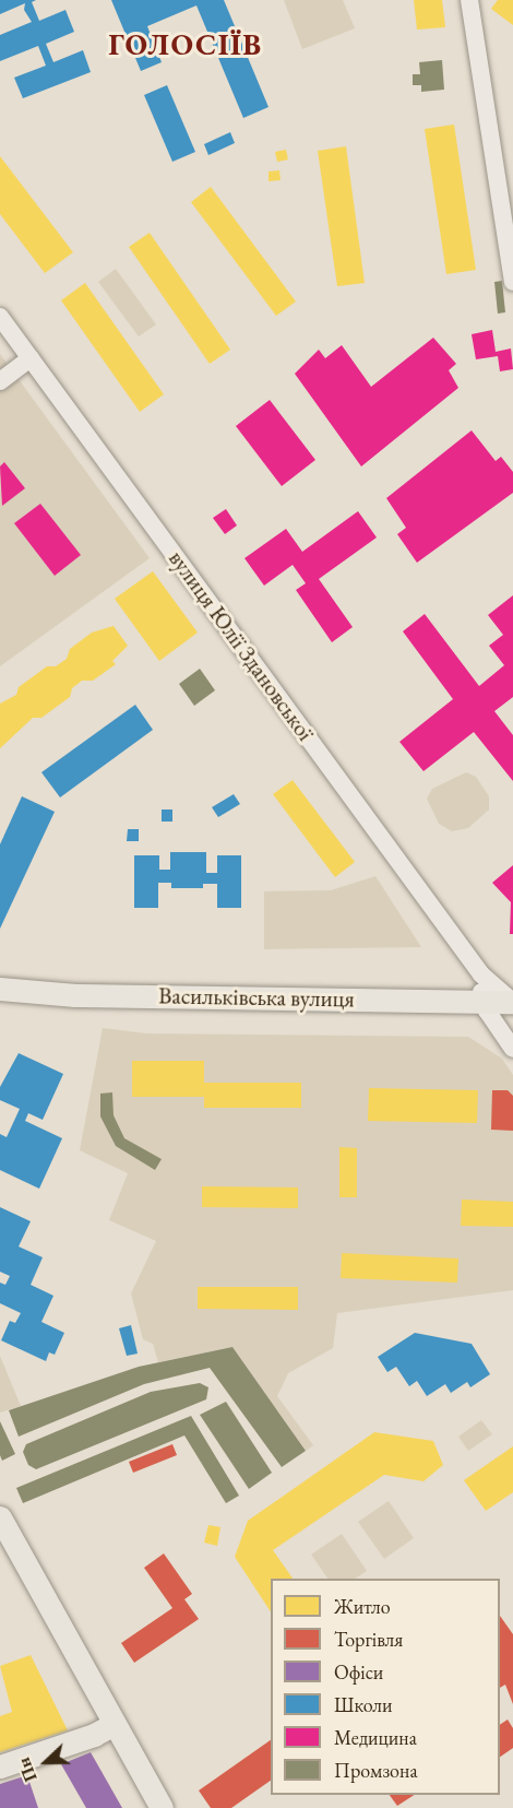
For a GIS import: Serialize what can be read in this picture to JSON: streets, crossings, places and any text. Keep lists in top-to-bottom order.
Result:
{
  "streets": {
    "main road": ["Васильківська вулиця"],
    "street": ["вулиця Юлії Здановської"]
  },
  "crossings": [
    ["вулиця Юлії Здановської", "Васильківська вулиця"]
  ],
  "districts": ["ГОЛОСІЇВ"],
  "legend": [
    "Житло",
    "Торгівля",
    "Офіси",
    "Школи",
    "Медицина",
    "Промзона"
  ],
  "north": "left"
}
